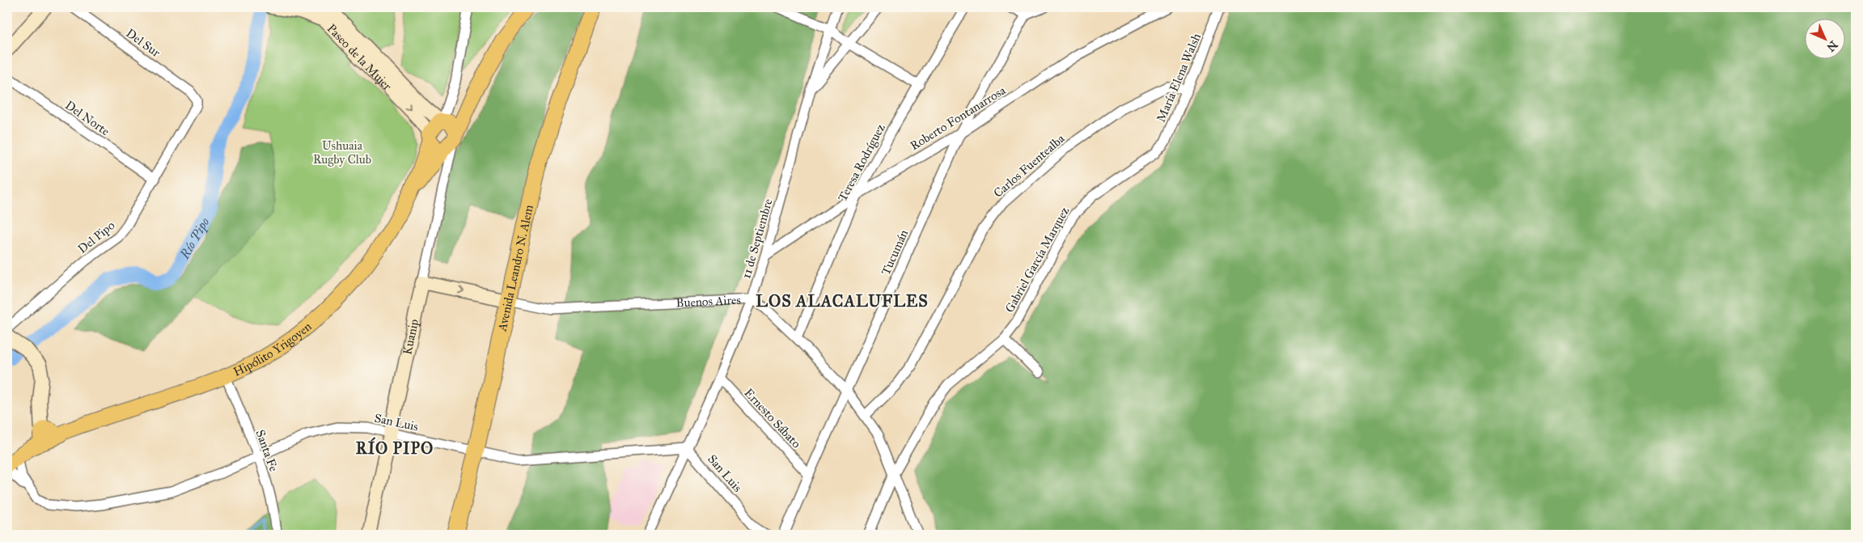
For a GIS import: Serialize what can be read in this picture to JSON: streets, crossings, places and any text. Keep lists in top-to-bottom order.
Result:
{
  "streets": {
    "highway": ["Avenida Leandro N. Alem"],
    "main road": ["Hipólito Yrigoyen"],
    "street": [
      "Del Sur",
      "Paseo de la Mujer",
      "María Elena Walsh",
      "Del Norte",
      "Roberto Fontanarrosa",
      "Teresa Rodríguez",
      "Carlos Fuentealba",
      "Del Pipo",
      "11 de Septiembre",
      "Tucumán",
      "Gabriel García Marquez",
      "Buenos Aires",
      "Kuanip",
      "Ernesto Sábato",
      "San Luis",
      "Santa Fe"
    ]
  },
  "crossings": [
    ["Del Sur", "Del Pipo"],
    ["Paseo de la Mujer", "Hipólito Yrigoyen"],
    ["María Elena Walsh", "Carlos Fuentealba"],
    ["María Elena Walsh", "Gabriel García Marquez"],
    ["Del Norte", "Del Pipo"],
    ["Roberto Fontanarrosa", "Teresa Rodríguez"],
    ["Roberto Fontanarrosa", "11 de Septiembre"],
    ["Roberto Fontanarrosa", "Tucumán"],
    ["Teresa Rodríguez", "Buenos Aires"],
    ["Carlos Fuentealba", "Buenos Aires"],
    ["11 de Septiembre", "Buenos Aires"],
    ["11 de Septiembre", "Ernesto Sábato"],
    ["11 de Septiembre", "San Luis"],
    ["Tucumán", "Buenos Aires"],
    ["Tucumán", "Ernesto Sábato"],
    ["Gabriel García Marquez", "Buenos Aires"],
    ["Avenida Leandro N. Alem", "Buenos Aires"],
    ["Avenida Leandro N. Alem", "San Luis"],
    ["Buenos Aires", "Kuanip"],
    ["Kuanip", "Hipólito Yrigoyen"],
    ["Kuanip", "San Luis"],
    ["Hipólito Yrigoyen", "San Luis"],
    ["Hipólito Yrigoyen", "Santa Fe"],
    ["San Luis", "Santa Fe"]
  ],
  "districts": ["LOS ALACALUFLES", "RÍO PIPO"],
  "water": ["Río Pipo"],
  "parks": ["Ushuaia Rugby Club"],
  "north": "bottom right"
}
